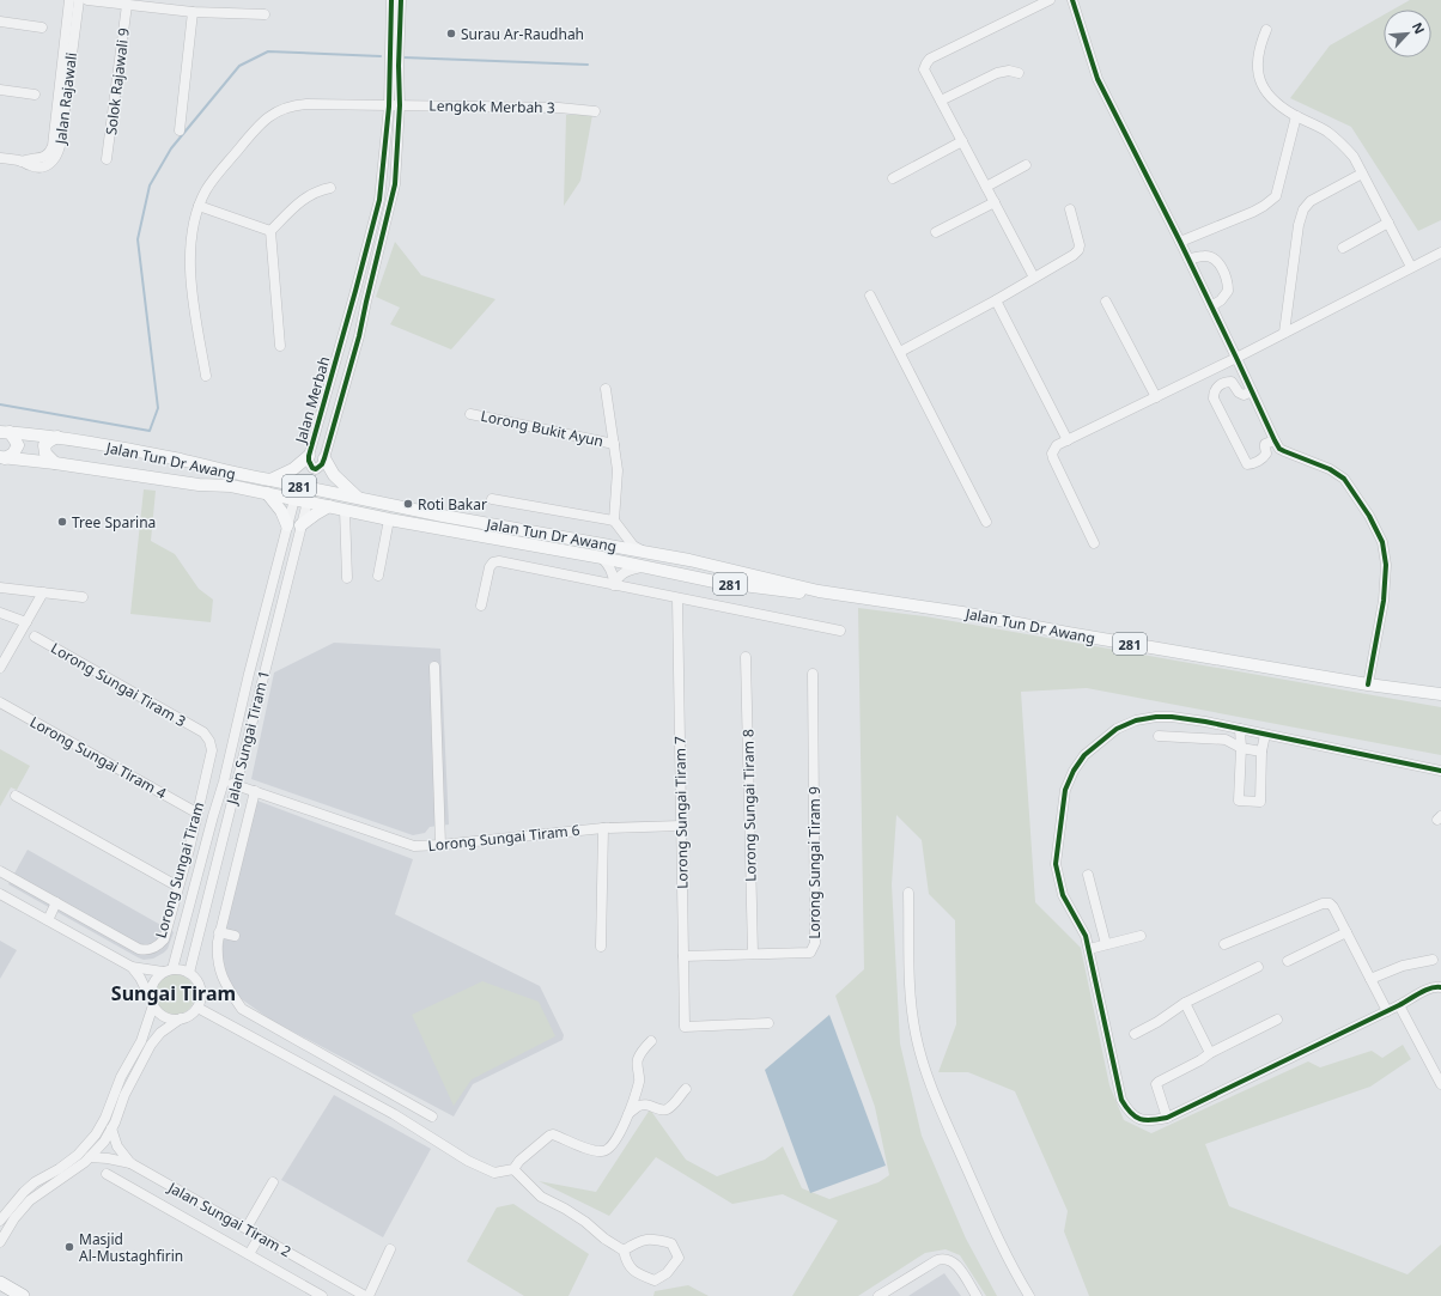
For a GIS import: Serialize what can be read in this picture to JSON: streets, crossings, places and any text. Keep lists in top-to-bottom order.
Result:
{
  "streets": {
    "main road": ["Jalan Tun Dr Awang", "281"],
    "street": [
      "Solok Rajawali 9",
      "Jalan Rajawali",
      "Lengkok Merbah 3",
      "Jalan Merbah",
      "Lorong Bukit Ayun",
      "Lorong Sungai Tiram 3",
      "Jalan Sungai Tiram 1",
      "Lorong Sungai Tiram 4",
      "Lorong Sungai Tiram 8",
      "Lorong Sungai Tiram 7",
      "Lorong Sungai Tiram 6",
      "Lorong Sungai Tiram 9",
      "Lorong Sungai Tiram",
      "Jalan Sungai Tiram 2"
    ]
  },
  "crossings": [
    ["Lengkok Merbah 3", "Jalan Merbah"],
    ["Jalan Tun Dr Awang", "Jalan Sungai Tiram 1"],
    ["Lorong Sungai Tiram 3", "Lorong Sungai Tiram"],
    ["Jalan Sungai Tiram 1", "Lorong Sungai Tiram 6"],
    ["Lorong Sungai Tiram 4", "Lorong Sungai Tiram"],
    ["Lorong Sungai Tiram 8", "Lorong Sungai Tiram 9"],
    ["Lorong Sungai Tiram 7", "Lorong Sungai Tiram 6"],
    ["Lorong Sungai Tiram 7", "Lorong Sungai Tiram 9"]
  ],
  "districts": ["Sungai Tiram"],
  "places": [
    "Surau Ar-Raudhah",
    "Roti Bakar",
    "Tree Sparina",
    "Masjid Al-Mustaghfirin"
  ],
  "north": "top right"
}
